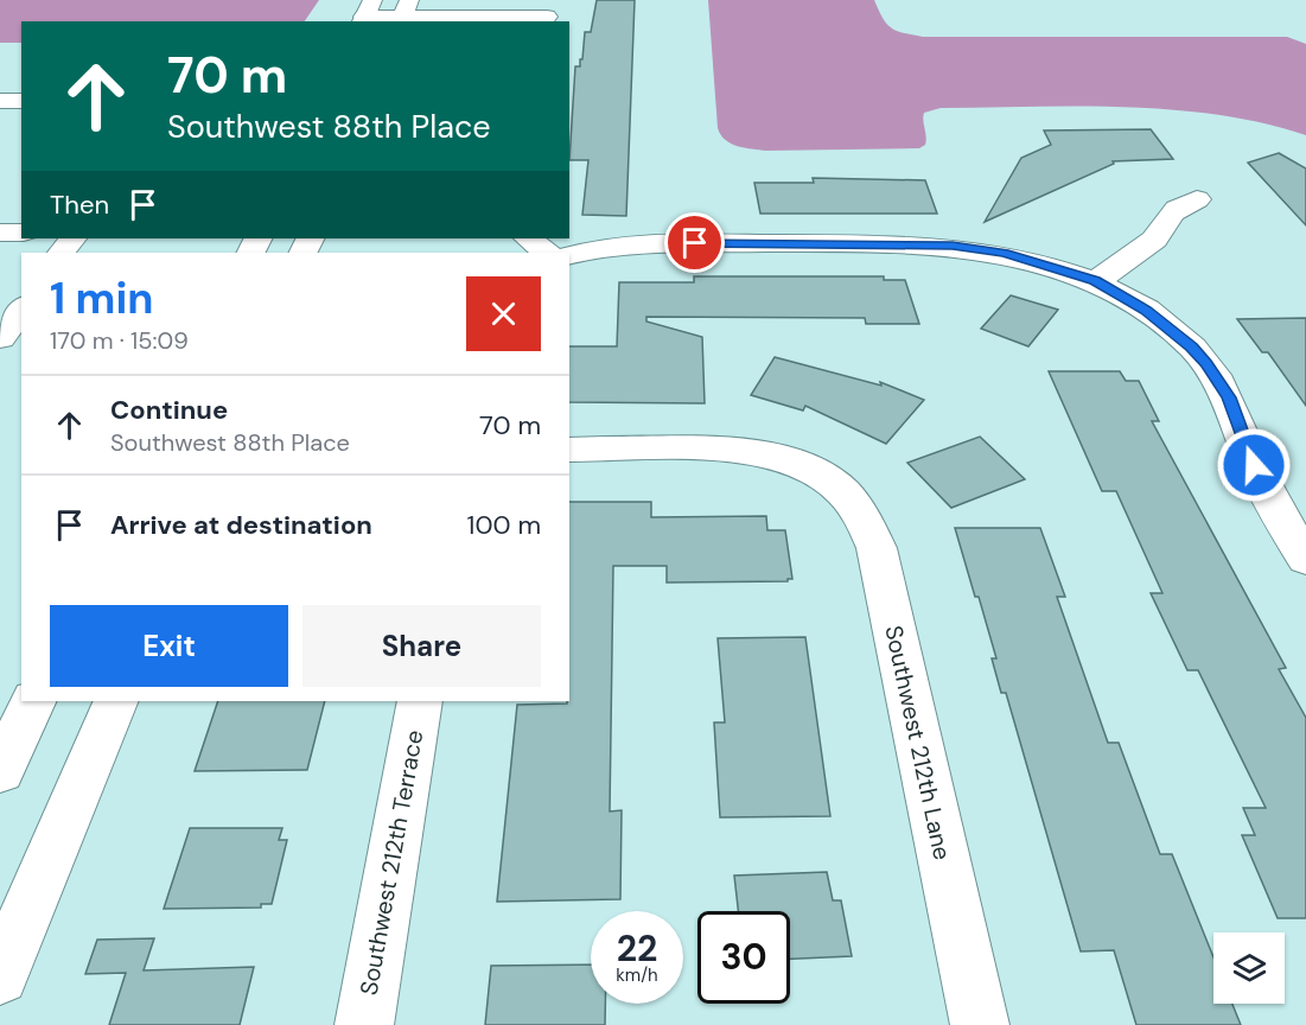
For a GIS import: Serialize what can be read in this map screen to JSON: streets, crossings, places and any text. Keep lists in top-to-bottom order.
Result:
{
  "streets": {
    "street": ["Southwest 212th Lane", "Southwest 212th Terrace"]
  },
  "page": {
    "turn": ["70 m", "Southwest 88th Place"],
    "then": "Then",
    "heading": ["1 min", "170 m · 15:09"],
    "list": [
      {
        "name": "Continue",
        "note": "Southwest 88th Place",
        "value": "70 m"
      },
      {
        "name": "Arrive at destination",
        "value": "100 m"
      }
    ],
    "buttons": ["Exit", "Share"],
    "speed": "22 km/h",
    "limit": "30"
  }
}
